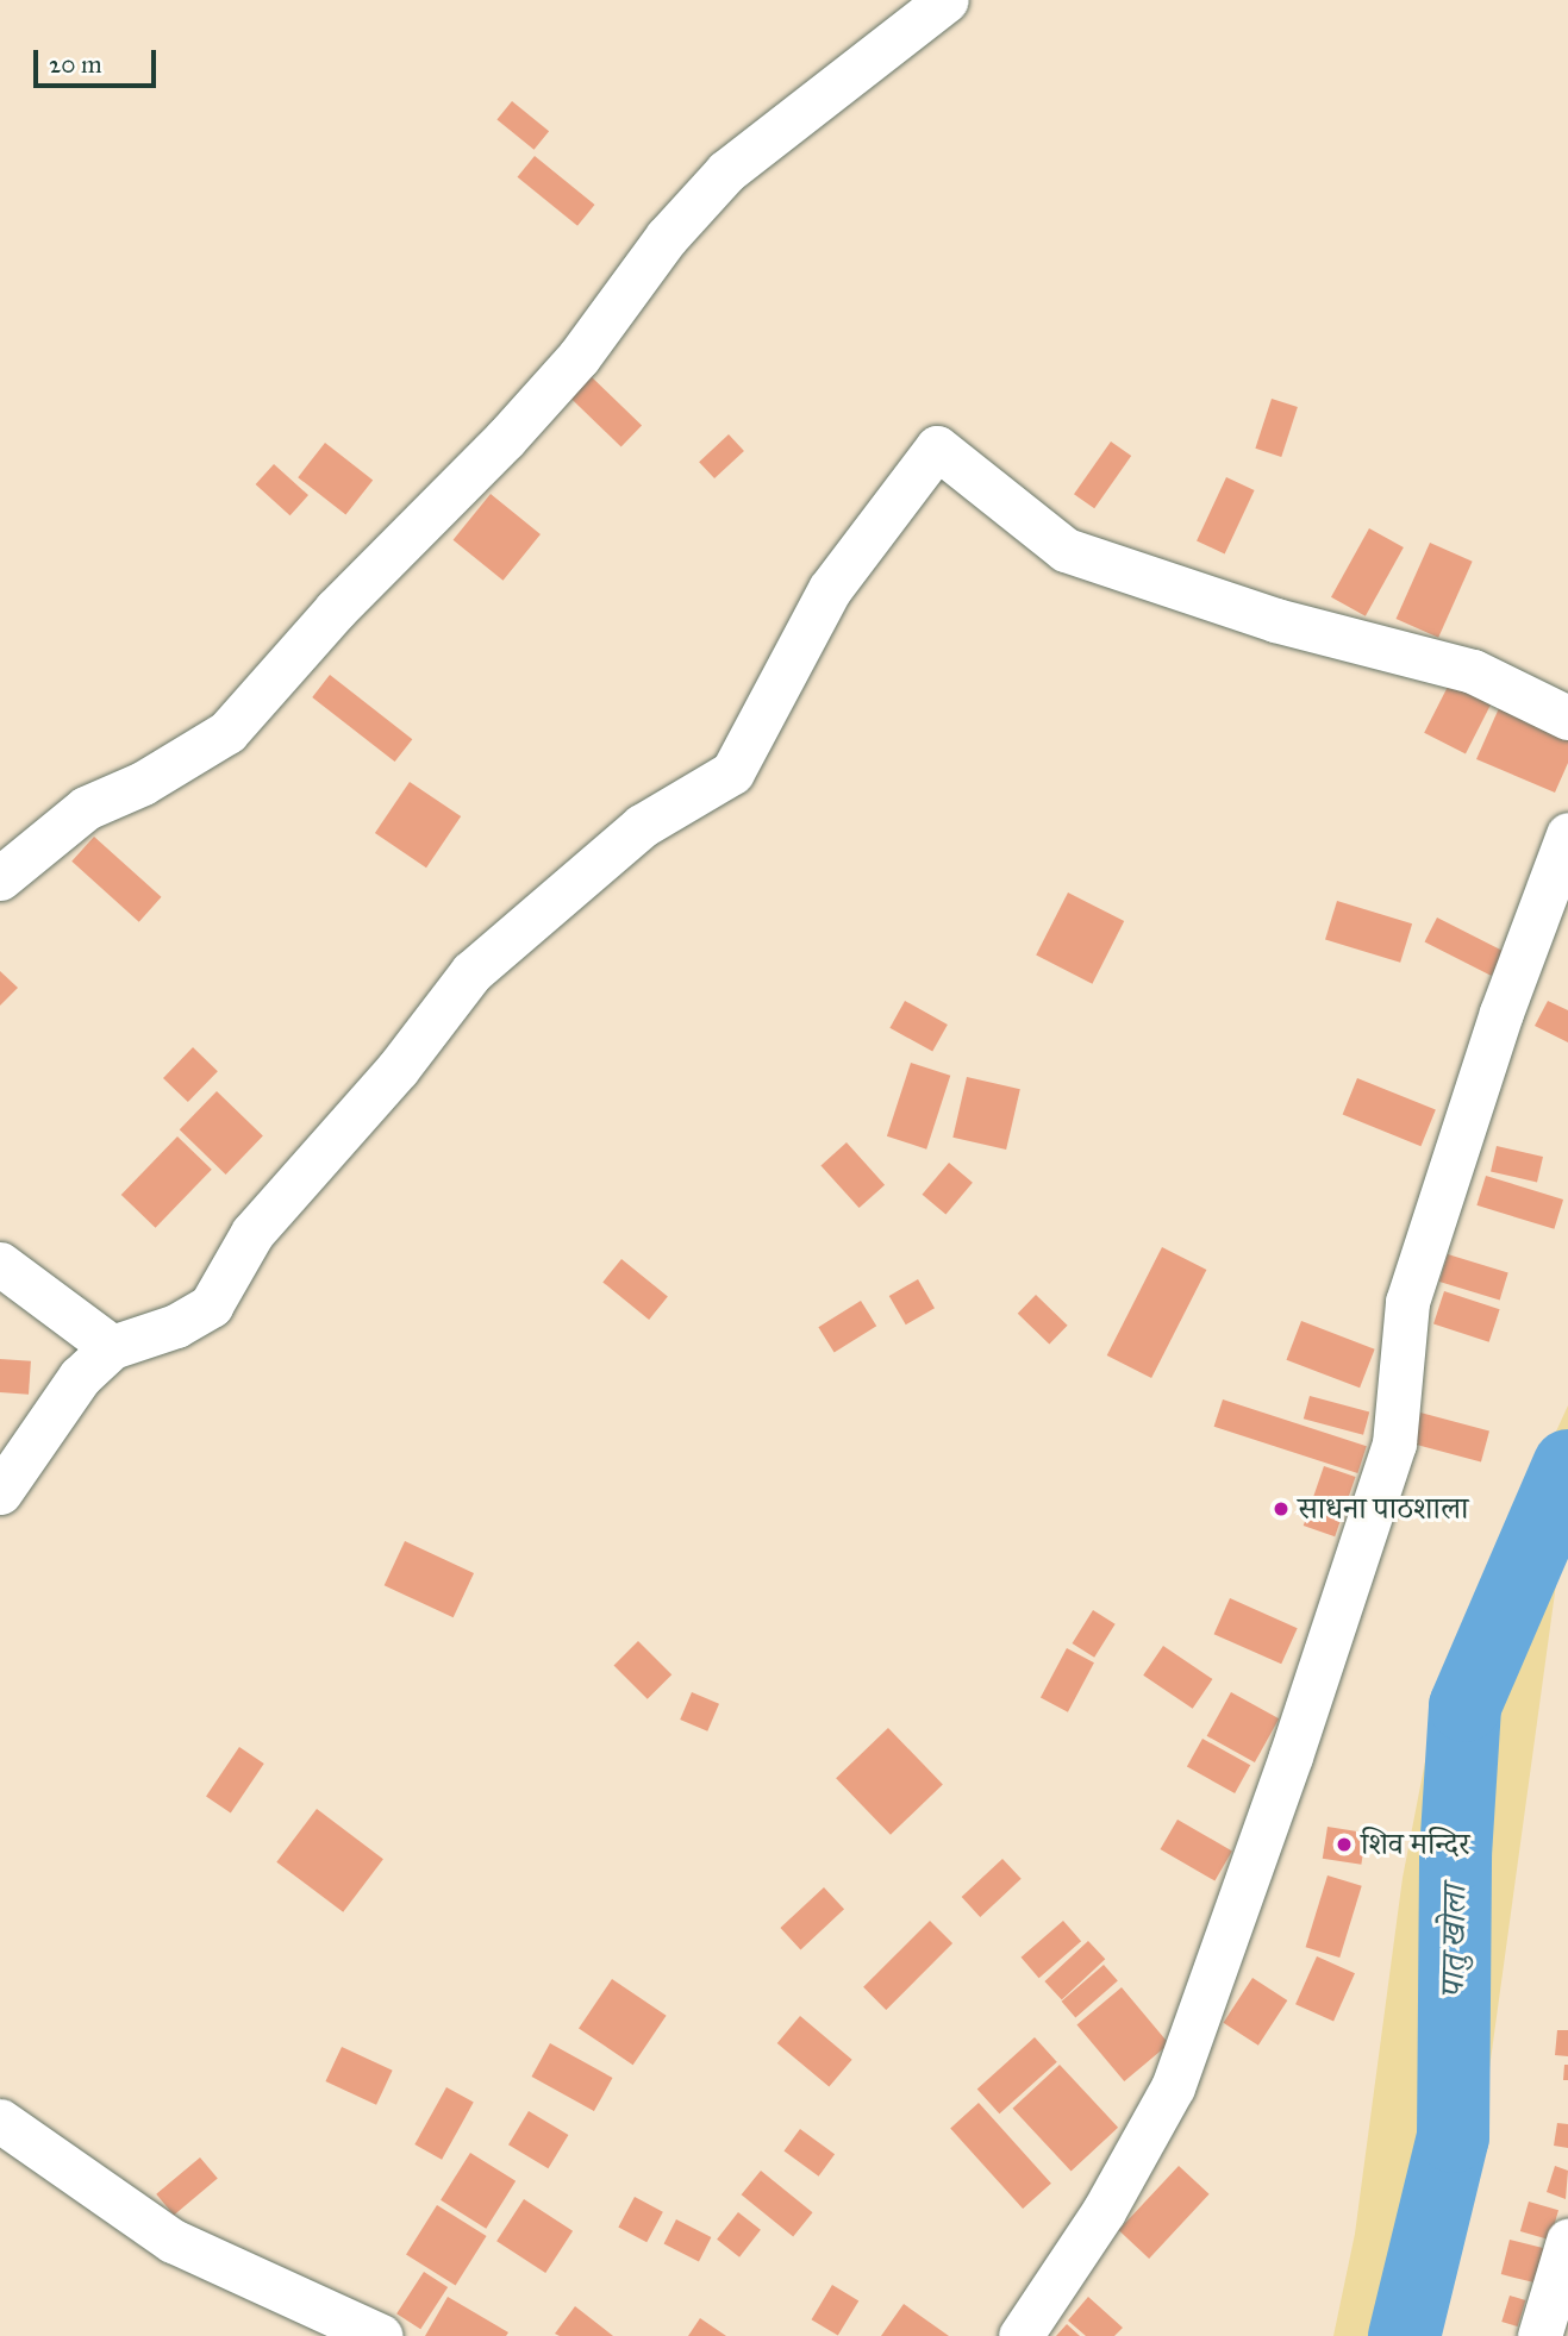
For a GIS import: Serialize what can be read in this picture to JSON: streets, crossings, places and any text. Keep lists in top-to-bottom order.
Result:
{
  "water": ["पातु खोला"],
  "places": ["साधना पाठशाला", "शिव मन्दिर"],
  "scale_bar": "20 m"
}
